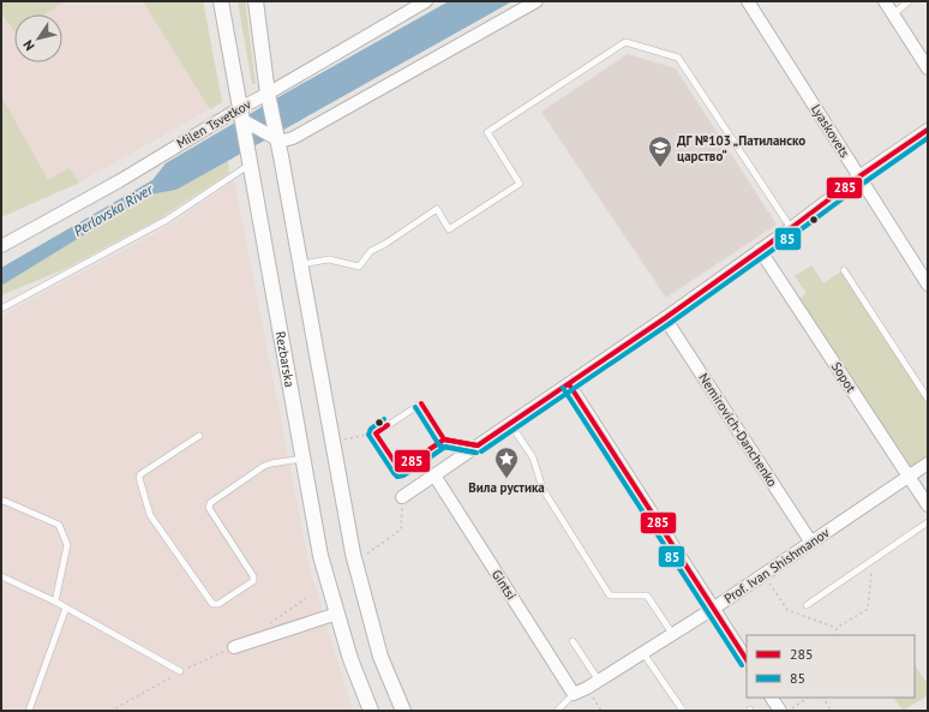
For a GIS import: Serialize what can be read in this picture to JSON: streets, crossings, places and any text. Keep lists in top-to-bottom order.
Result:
{
  "streets": {
    "street": [
      "Milen Tsvetkov",
      "Lyaskovets",
      "Rezbarska",
      "Sopot",
      "Nemirovich-Danchenko",
      "Prof. Ivan Shishmanov",
      "Gintsi"
    ]
  },
  "crossings": [
    ["Milen Tsvetkov", "Rezbarska"],
    ["Sopot", "Prof. Ivan Shishmanov"],
    ["Nemirovich-Danchenko", "Prof. Ivan Shishmanov"],
    ["Prof. Ivan Shishmanov", "Gintsi"]
  ],
  "water": ["Perlovska River"],
  "places": {
    "school or university": ["ДГ №103 „Патиланско царство“"],
    "place": ["Вила рустика"]
  },
  "lines": ["transit line 285", "transit line 85"],
  "legend": ["285", "85"],
  "north": "bottom left"
}
